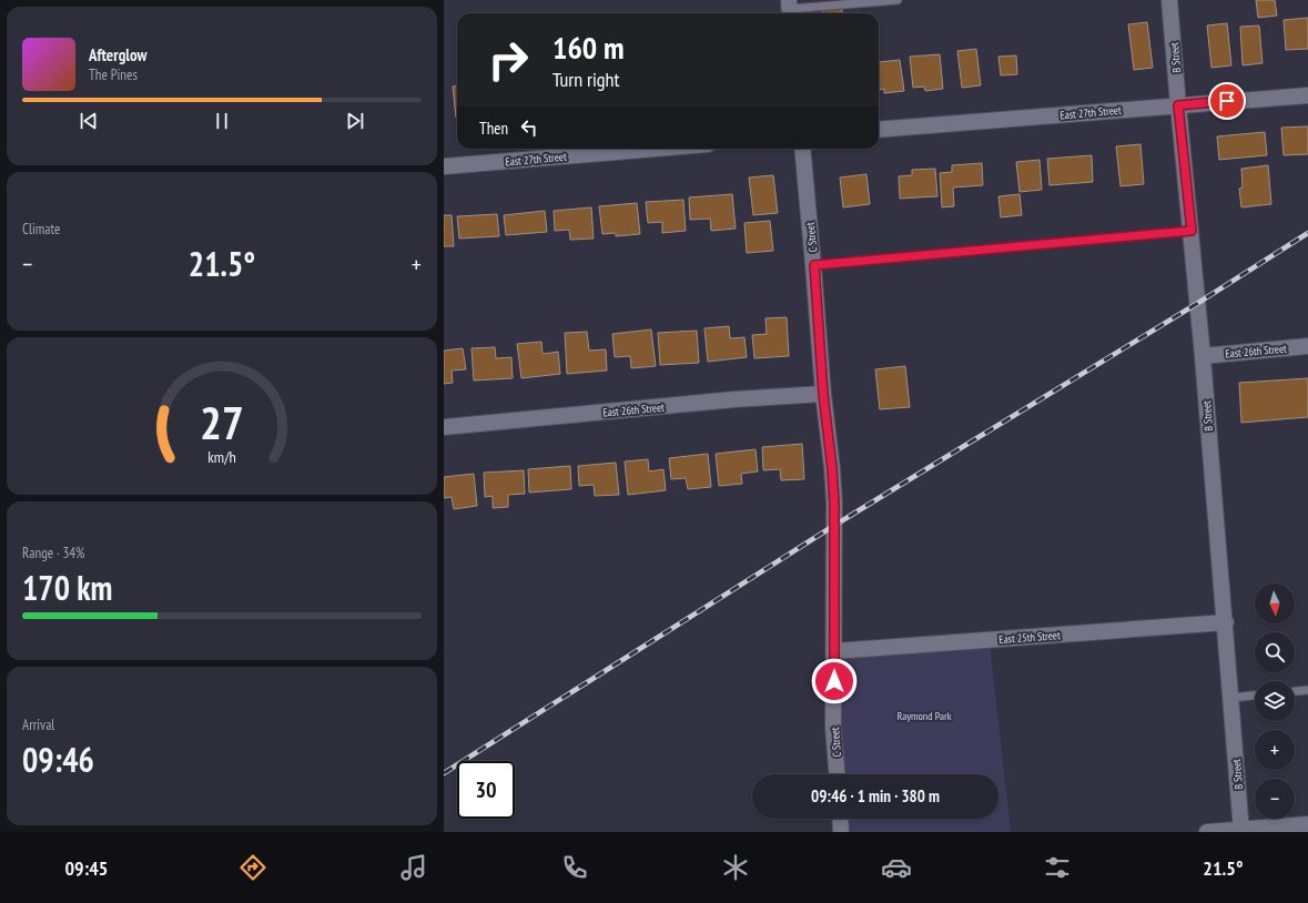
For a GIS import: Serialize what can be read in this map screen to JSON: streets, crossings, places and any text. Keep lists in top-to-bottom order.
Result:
{
  "streets": {
    "street": [
      "B Street",
      "East 27th Street",
      "C Street",
      "East 26th Street",
      "East 25th Street"
    ]
  },
  "crossings": [
    ["B Street", "East 27th Street"],
    ["B Street", "East 26th Street"],
    ["B Street", "East 25th Street"],
    ["C Street", "East 26th Street"],
    ["C Street", "East 25th Street"]
  ],
  "parks": ["Raymond Park"],
  "north": "bottom",
  "page": {
    "turn": ["160 m", "Turn right"],
    "song": ["Afterglow", "The Pines"],
    "then": "Then",
    "tile": [
      "Climate",
      ["Range · 34%", "170 km"],
      ["Arrival", "09:46"]
    ],
    "heat": ["−", "21.5°", "+"],
    "map_buttons": ["+", "−"],
    "limit": "30",
    "trip": "09:46 · 1 min · 380 m",
    "tabs": ["09:45", "21.5°"],
    "gauge": ["27", "km/h"]
  }
}
